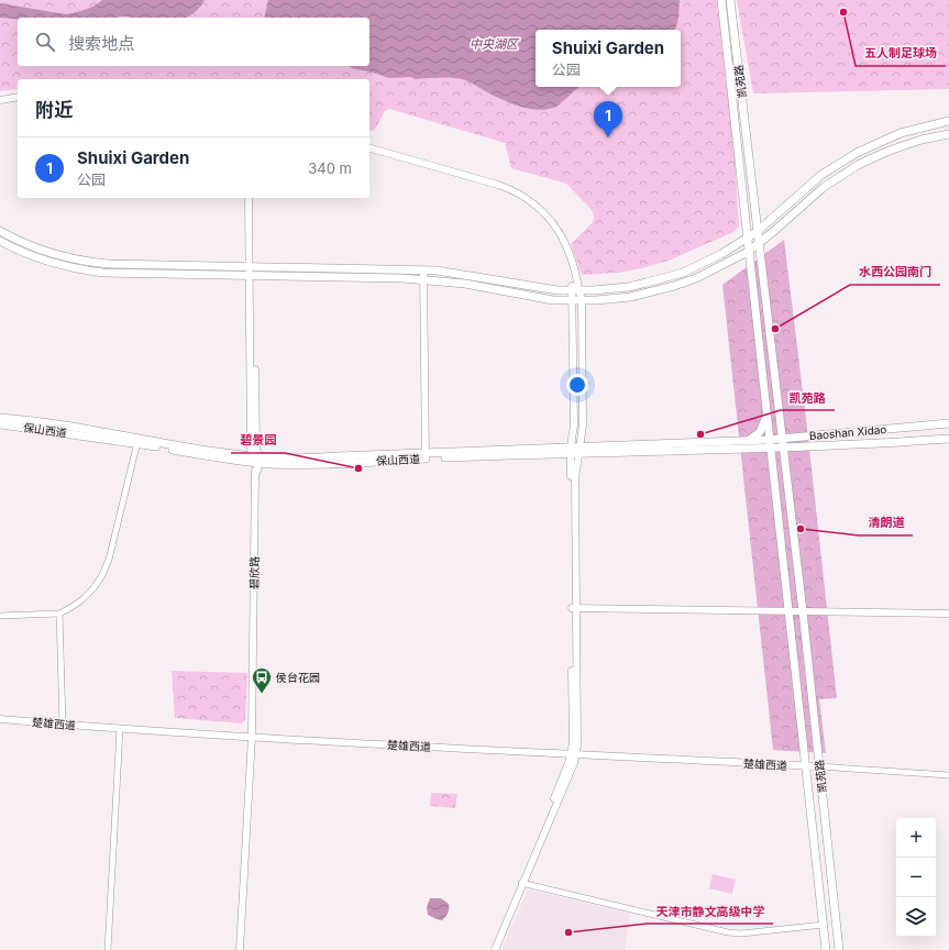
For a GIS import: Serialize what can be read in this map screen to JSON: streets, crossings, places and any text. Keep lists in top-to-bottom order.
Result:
{
  "streets": {
    "main road": ["凯苑路", "保山西道", "Baoshan Xidao"],
    "street": ["碧欣路", "楚雄西道"]
  },
  "crossings": [
    ["凯苑路", "Baoshan Xidao"],
    ["凯苑路", "楚雄西道"],
    ["保山西道", "Baoshan Xidao"],
    ["保山西道", "碧欣路"],
    ["碧欣路", "楚雄西道"]
  ],
  "water": ["中央湖区"],
  "places": {
    "other": [
      "五人制足球场",
      "水西公园南门",
      "凯苑路",
      "碧景园",
      "清朗道",
      "天津市静文高级中学"
    ],
    "bus stop": ["侯台花园"]
  },
  "page": {
    "search": "搜索地点",
    "popup": ["Shuixi Garden", "公园"],
    "heading": "附近",
    "pins": "1",
    "list": [
      {
        "mark": "1",
        "name": "Shuixi Garden",
        "note": "公园",
        "value": "340 m"
      }
    ],
    "map_buttons": ["+", "−"]
  }
}
